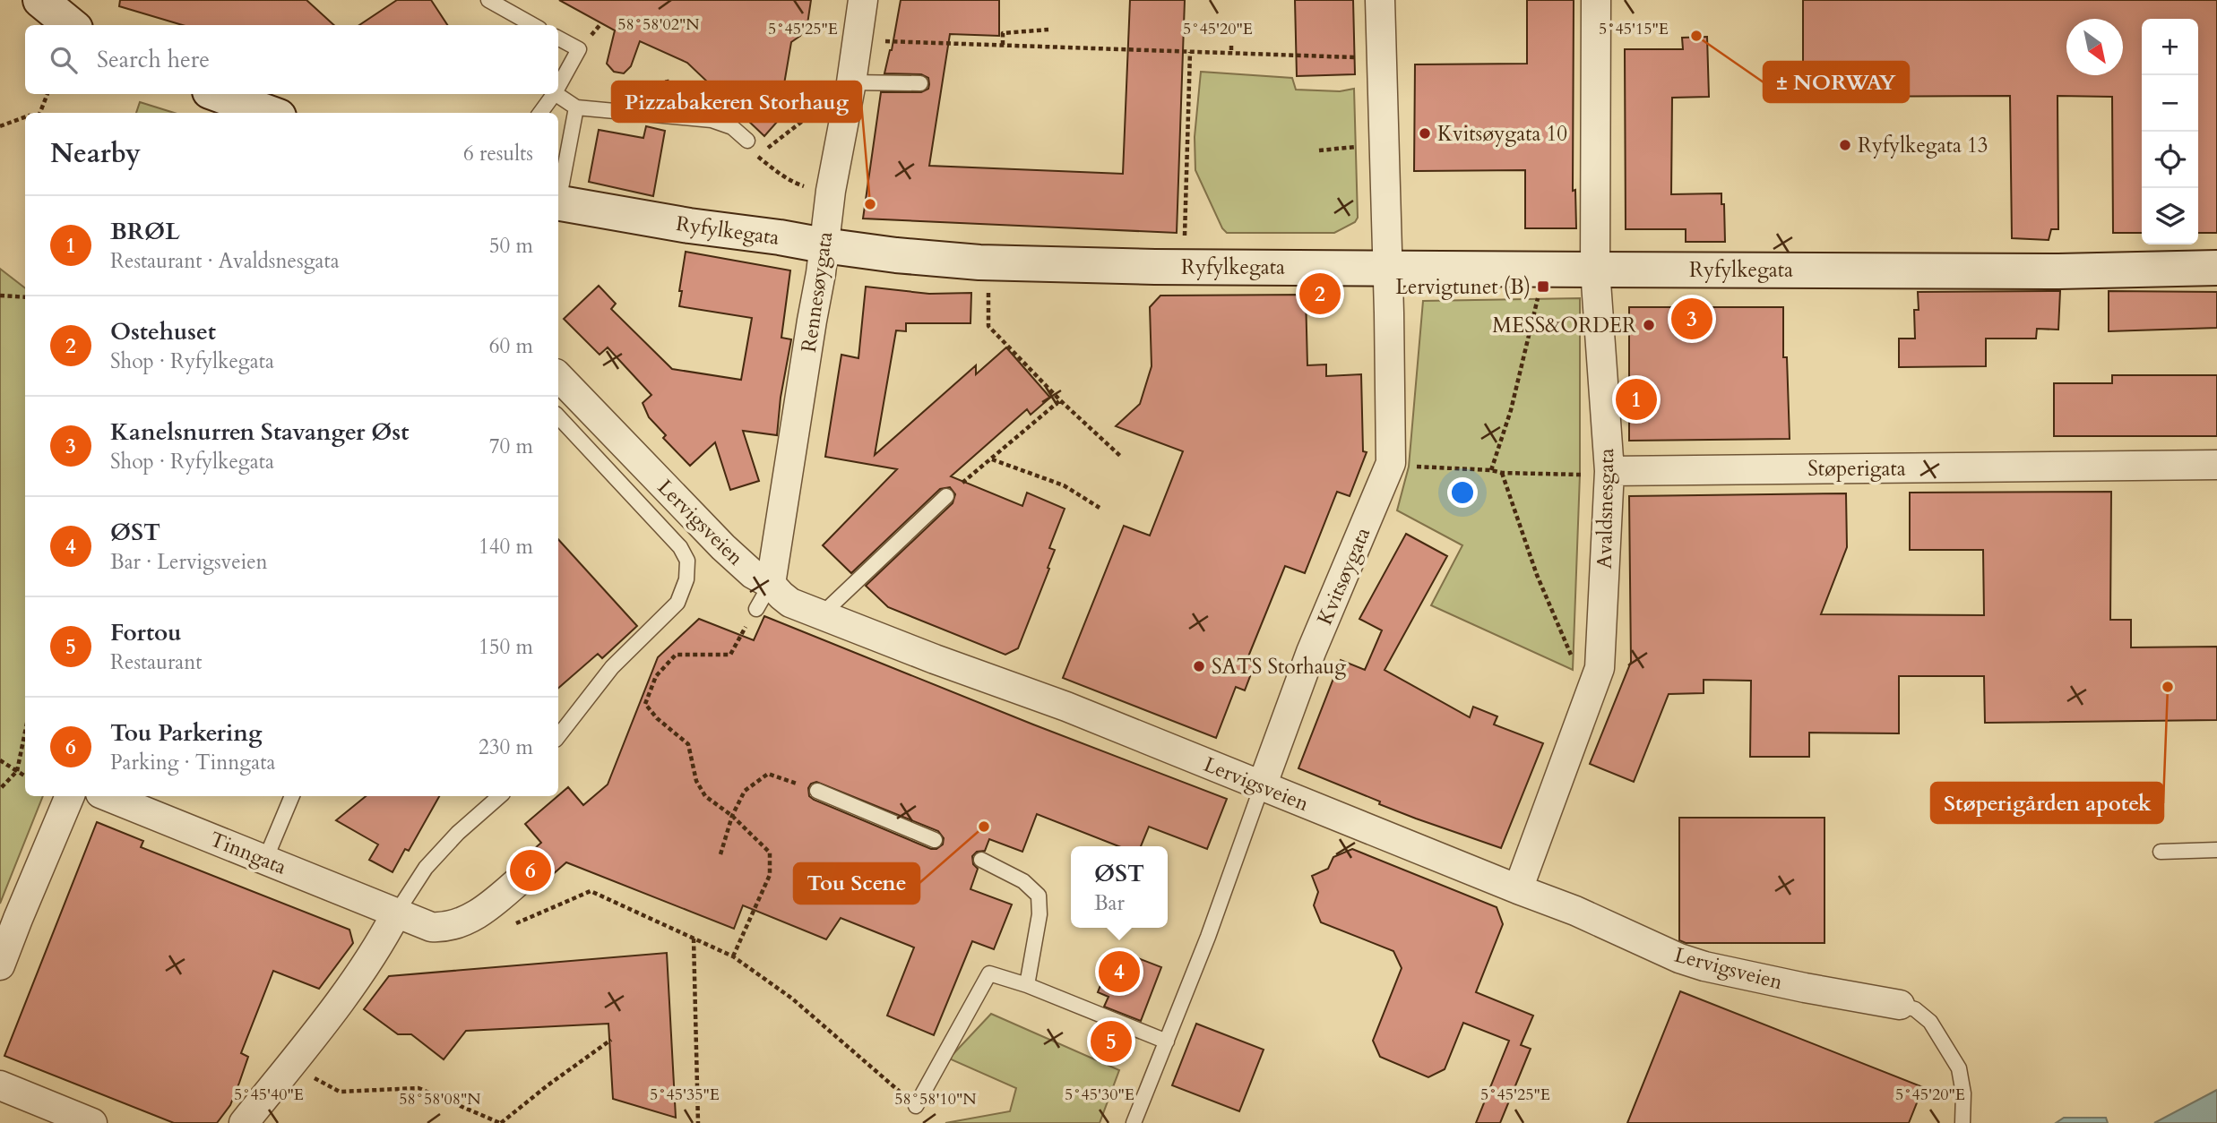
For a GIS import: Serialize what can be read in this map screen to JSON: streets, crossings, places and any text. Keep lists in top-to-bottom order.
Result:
{
  "streets": {
    "street": [
      "Ryfylkegata",
      "Rennesøygata",
      "Støperigata",
      "Avaldsnesgata",
      "Lervigsveien",
      "Kvitsøygata",
      "Tinngata"
    ]
  },
  "crossings": [
    ["Ryfylkegata", "Rennesøygata"],
    ["Ryfylkegata", "Avaldsnesgata"],
    ["Ryfylkegata", "Kvitsøygata"],
    ["Rennesøygata", "Lervigsveien"],
    ["Støperigata", "Avaldsnesgata"],
    ["Avaldsnesgata", "Lervigsveien"],
    ["Lervigsveien", "Kvitsøygata"]
  ],
  "places": {
    "other": [
      "± NORWAY",
      "Kvitsøygata 10",
      "Ryfylkegata 13",
      "Pizzabakeren Storhaug",
      "MESS&ORDER",
      "SATS Storhaug",
      "Støperigården apotek",
      "Tou Scene"
    ],
    "transit": ["Lervigtunet (B)"]
  },
  "north": "bottom right",
  "page": {
    "map_buttons": ["+", "−"],
    "search": "Search here",
    "heading": ["Nearby", "6 results"],
    "list": [
      {
        "mark": "1",
        "name": "BRØL",
        "note": "Restaurant · Avaldsnesgata",
        "value": "50 m"
      },
      {
        "mark": "2",
        "name": "Ostehuset",
        "note": "Shop · Ryfylkegata",
        "value": "60 m"
      },
      {
        "mark": "3",
        "name": "Kanelsnurren Stavanger Øst",
        "note": "Shop · Ryfylkegata",
        "value": "70 m"
      },
      {
        "mark": "4",
        "name": "ØST",
        "note": "Bar · Lervigsveien",
        "value": "140 m"
      },
      {
        "mark": "5",
        "name": "Fortou",
        "note": "Restaurant",
        "value": "150 m"
      },
      {
        "mark": "6",
        "name": "Tou Parkering",
        "note": "Parking · Tinngata",
        "value": "230 m"
      }
    ],
    "pins": [
      "2",
      "3",
      "1",
      "6",
      "4",
      "5"
    ],
    "popup": ["ØST", "Bar"]
  },
  "coordinates": [
    "58°58'02\"N",
    "5°45'25\"E",
    "5°45'20\"E",
    "5°45'15\"E",
    "5°45'40\"E",
    "5°45'35\"E",
    "5°45'30\"E",
    "58°58'08\"N",
    "58°58'10\"N"
  ]
}
